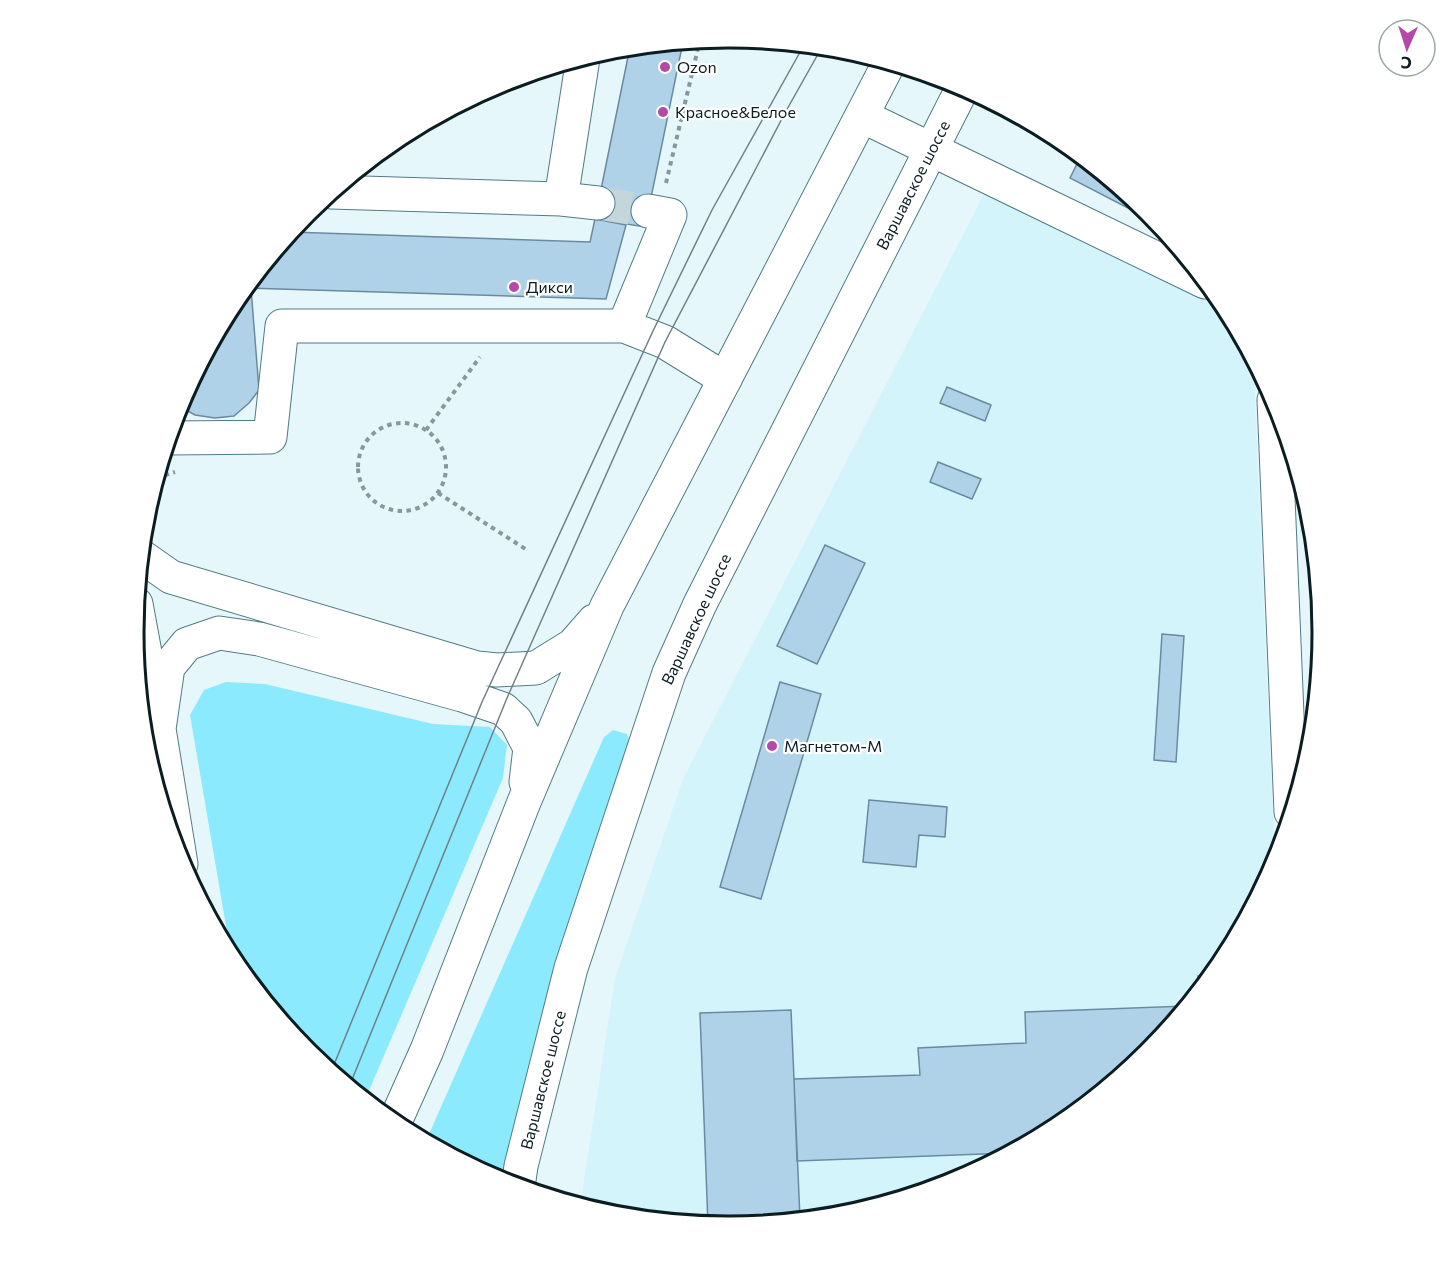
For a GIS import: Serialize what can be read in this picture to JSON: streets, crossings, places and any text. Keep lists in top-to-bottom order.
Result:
{
  "streets": {
    "main road": ["Варшавское шоссе"]
  },
  "places": [
    "Ozon",
    "Красное&Белое",
    "Дикси",
    "Магнетом-М"
  ],
  "north": "bottom"
}
